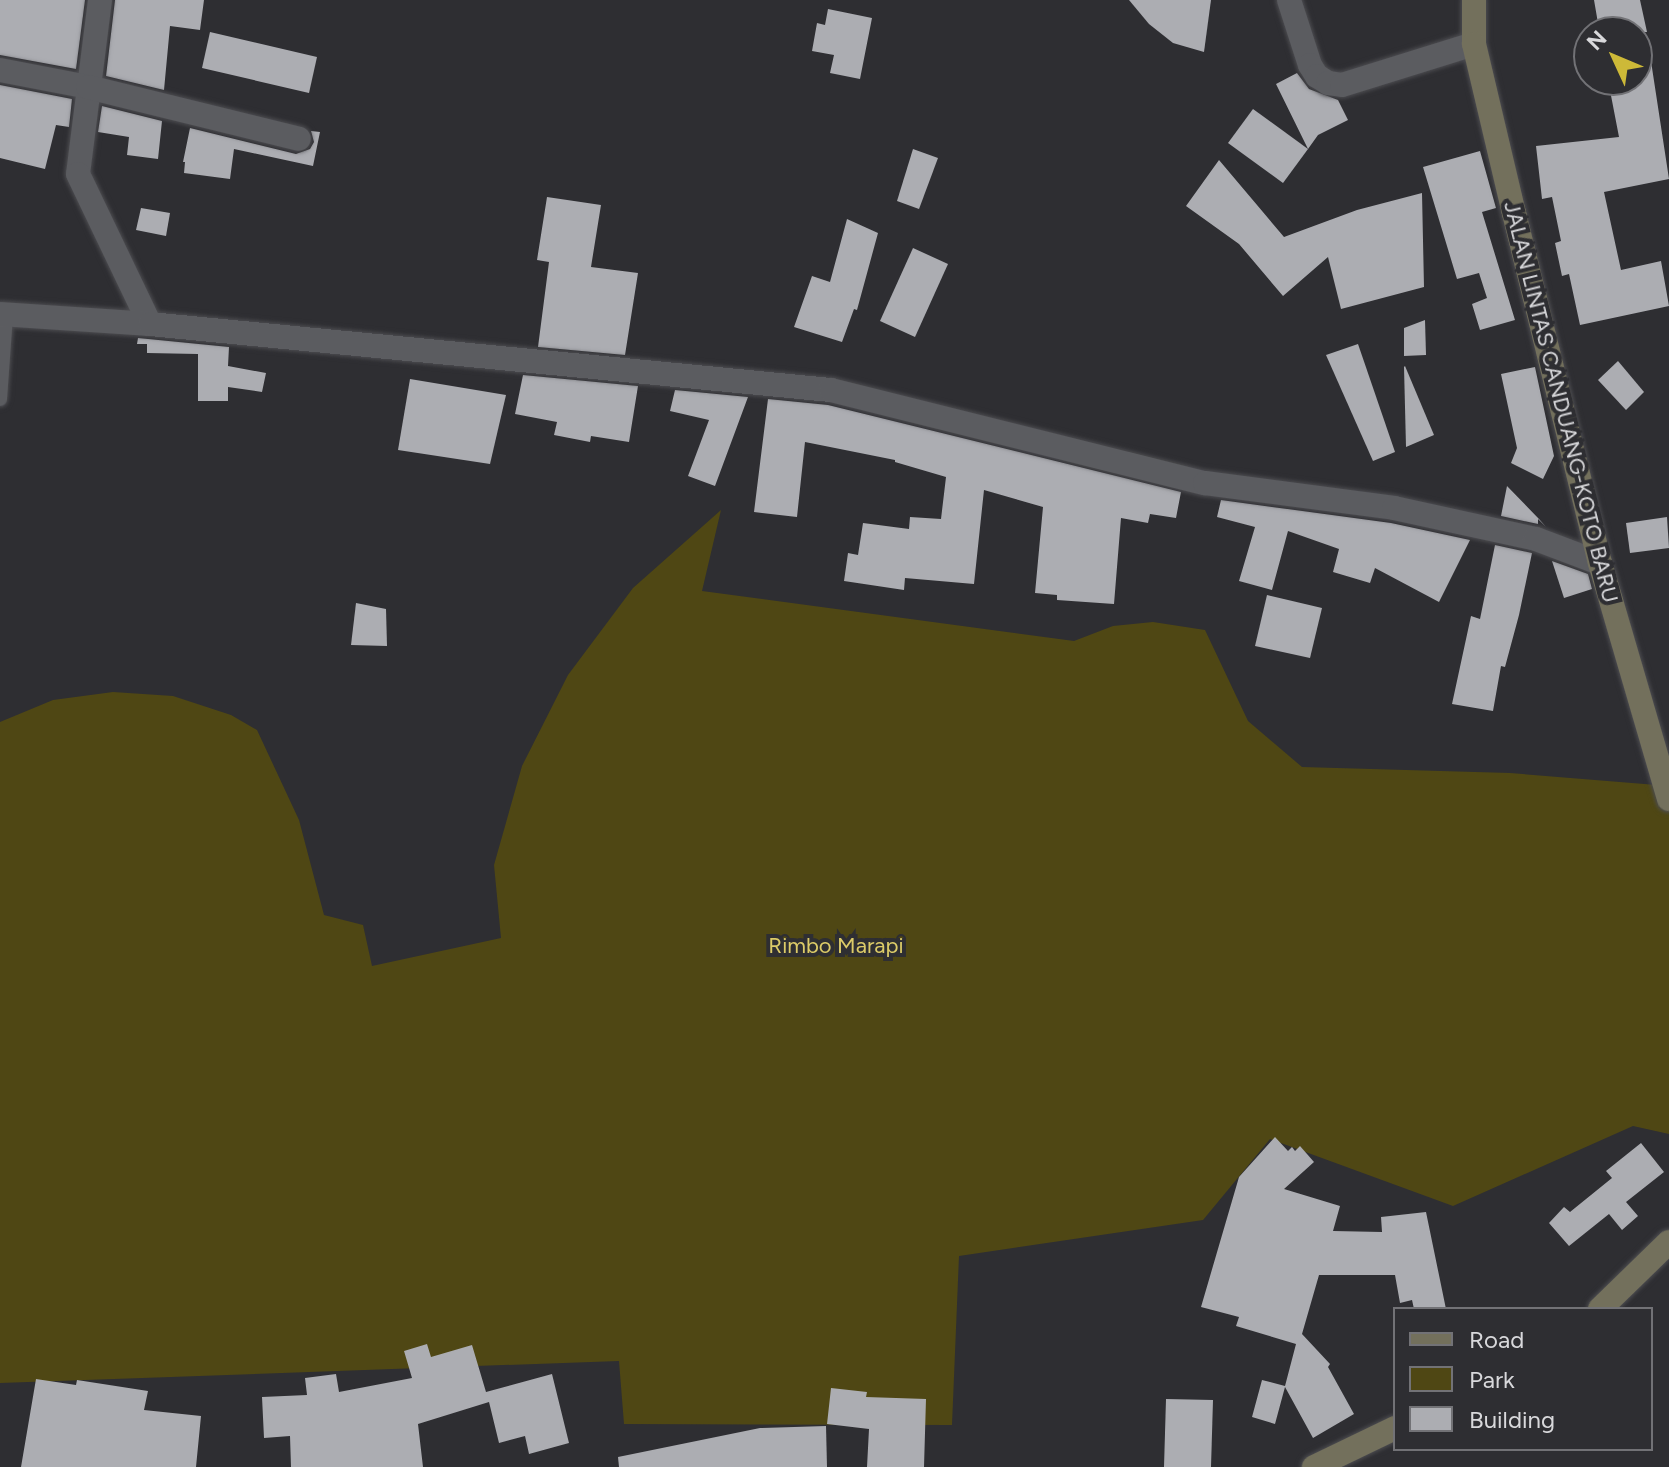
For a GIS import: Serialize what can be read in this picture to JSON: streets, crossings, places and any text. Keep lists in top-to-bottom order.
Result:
{
  "streets": {
    "main road": ["JALAN LINTAS CANDUANG-KOTO BARU"]
  },
  "parks": ["Rimbo Marapi"],
  "legend": ["Road", "Park", "Building"],
  "north": "top left"
}
